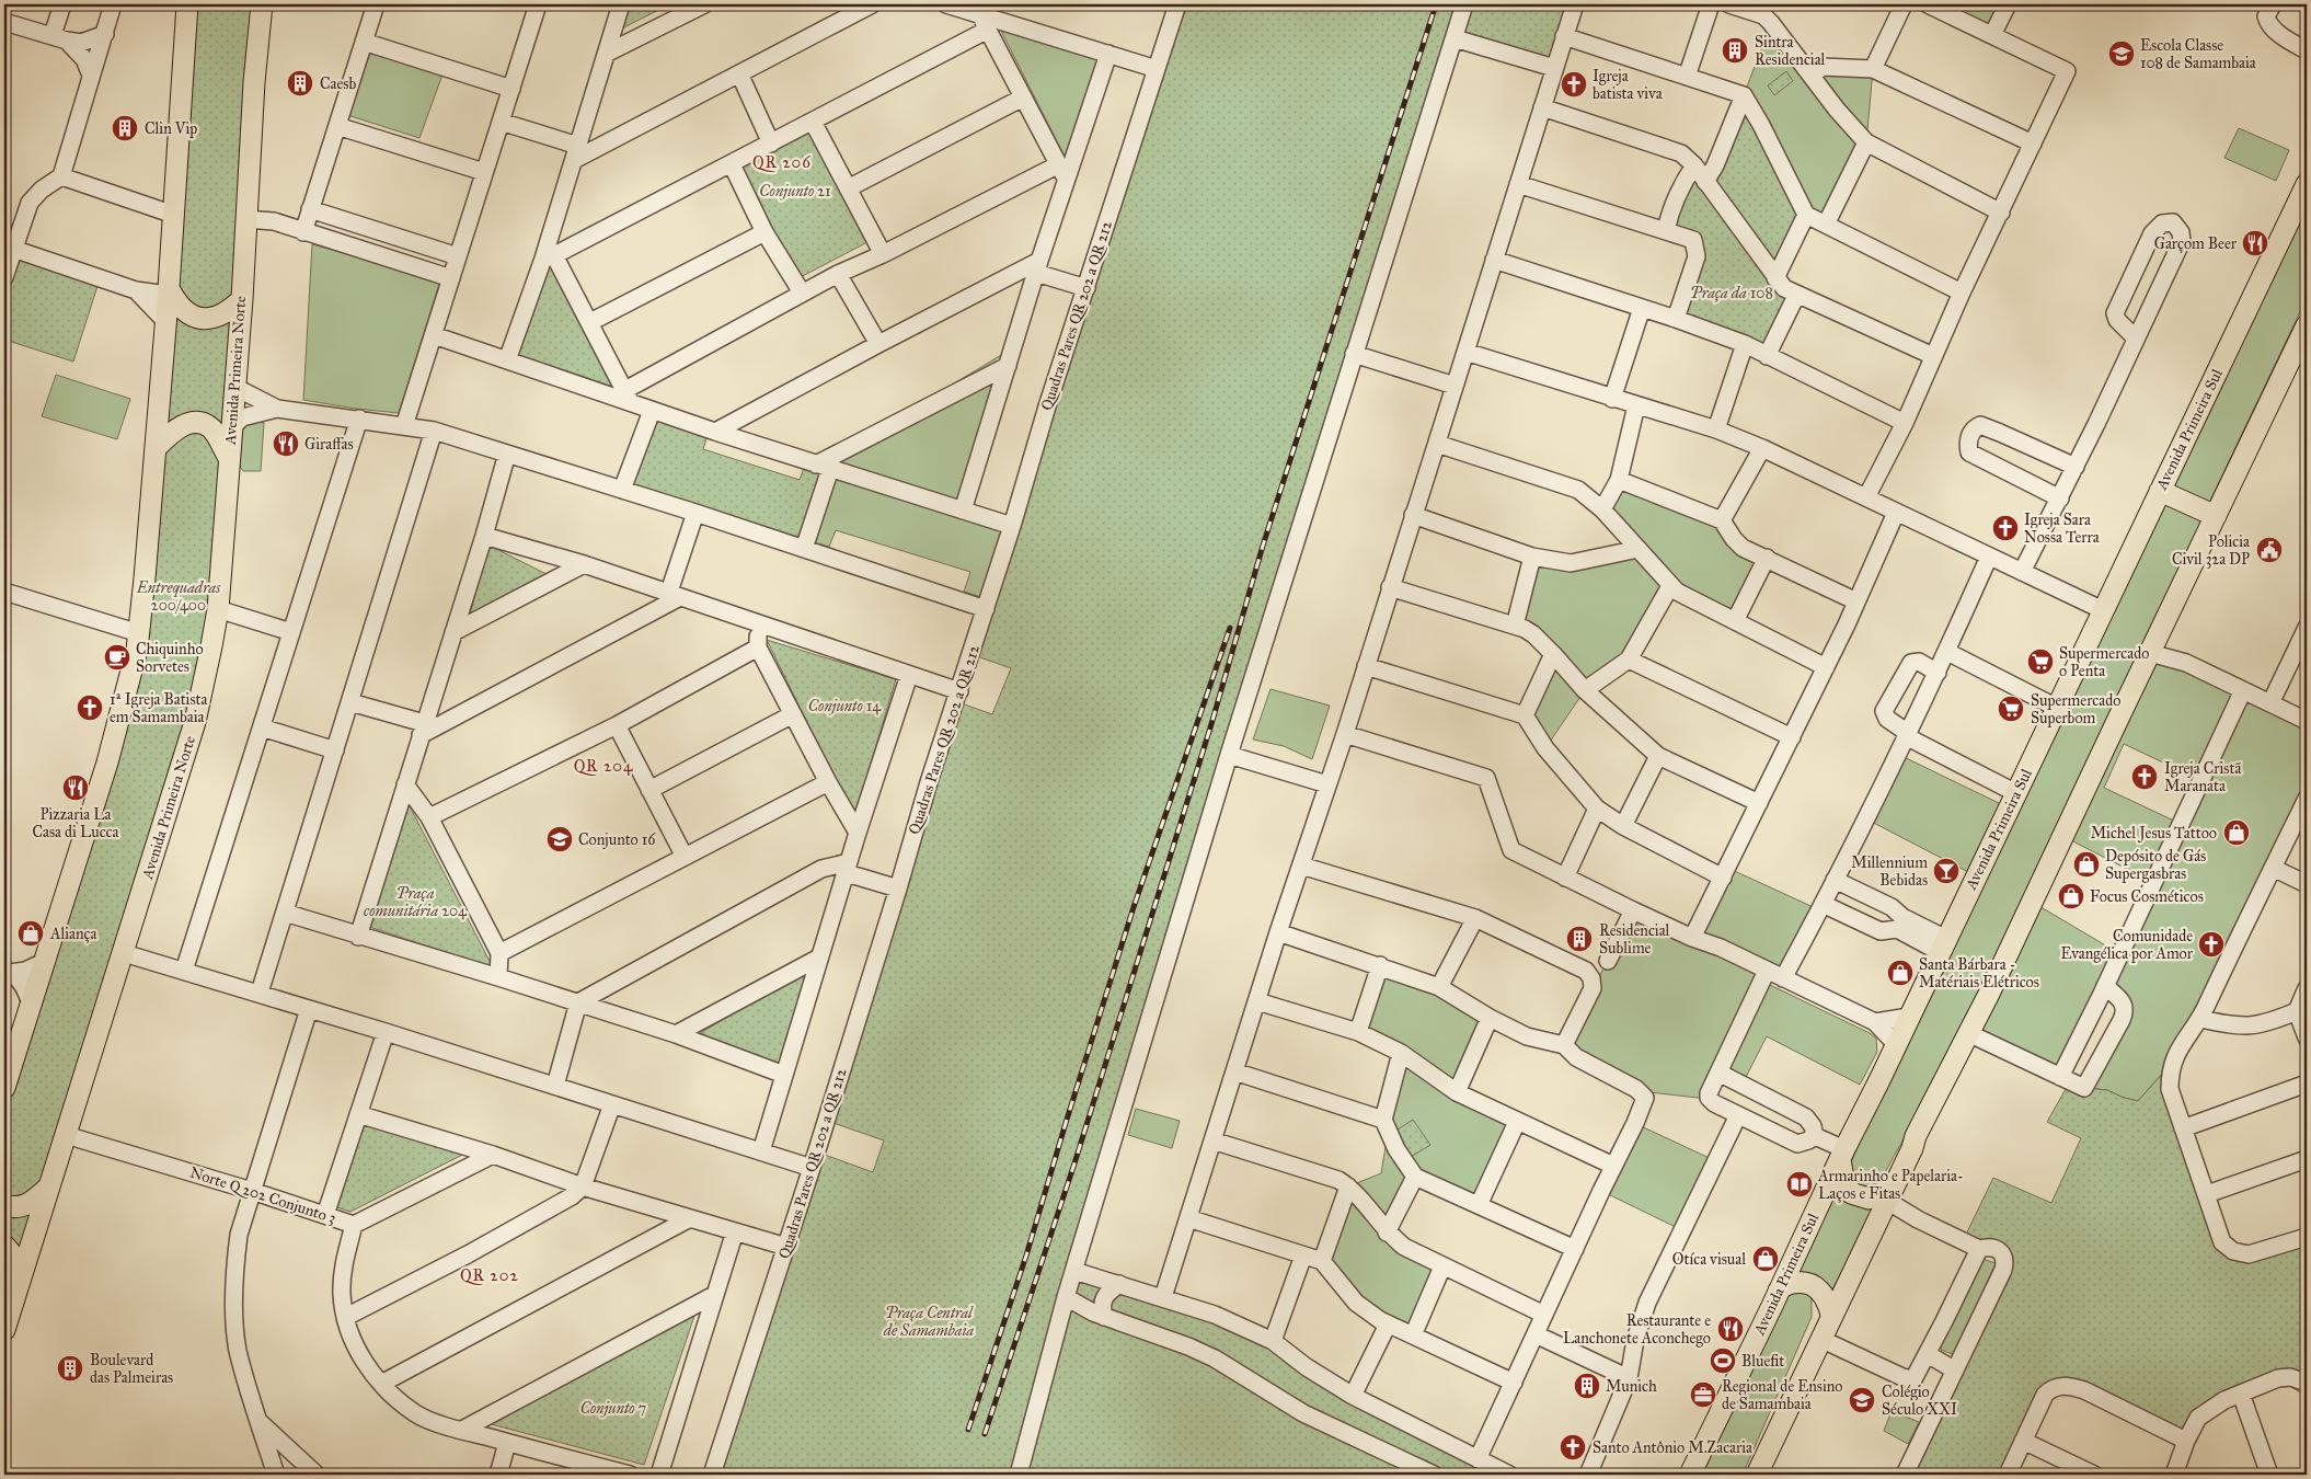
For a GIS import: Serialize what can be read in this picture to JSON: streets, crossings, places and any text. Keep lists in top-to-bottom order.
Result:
{
  "streets": {
    "main road": ["Avenida Primeira Norte", "Avenida Primeira Sul"],
    "street": ["Quadras Pares QR 202 a QR 212", "Norte Q 202 Conjunto 3"]
  },
  "crossings": [
    ["Avenida Primeira Norte", "Norte Q 202 Conjunto 3"]
  ],
  "districts": ["QR 206", "QR 204", "QR 202"],
  "parks": [
    "Conjunto 21",
    "Praça da 108",
    "Entrequadras 200/400",
    "Conjunto 14",
    "Praça comunitária 204",
    "Praça Central de Samambaia",
    "Conjunto 7"
  ],
  "places": {
    "building": [
      "Sintra Residencial",
      "Caesb",
      "Clin Vip",
      "Residencial Sublime",
      "Boulevard das Palmeiras",
      "Munich"
    ],
    "school or university": ["Escola Classe 108 de Samambaia", "Conjunto 16", "Colégio Século XXI"],
    "church": [
      "Igreja batista viva",
      "Igreja Sara Nossa Terra",
      "1ª Igreja Batista em Samambaia",
      "Igreja Cristã Maranata",
      "Comunidade Evangélica por Amor",
      "Santo Antônio M.Zacaria"
    ],
    "restaurant": [
      "Garçom Beer",
      "Giraffas",
      "Pizzaria La Casa di Lucca",
      "Restaurante e Lanchonete Aconchego"
    ],
    "public building": ["Policia Civil 32a DP"],
    "cafe": ["Chiquinho Sorvetes"],
    "supermarket": ["Supermercado o Penta", "Supermercado Superbom"],
    "shop": [
      "Michel Jesus Tattoo",
      "Depósito de Gás Supergasbras",
      "Focus Cosméticos",
      "Aliança",
      "Santa Bárbara - Matériais Elétricos",
      "Otíca visual"
    ],
    "bar": ["Millennium Bebidas"],
    "library": ["Armarinho e Papelaria- Laços e Fitas"],
    "sports": ["Bluefit"],
    "office": ["Regional de Ensino de Samambaia"]
  }
}
